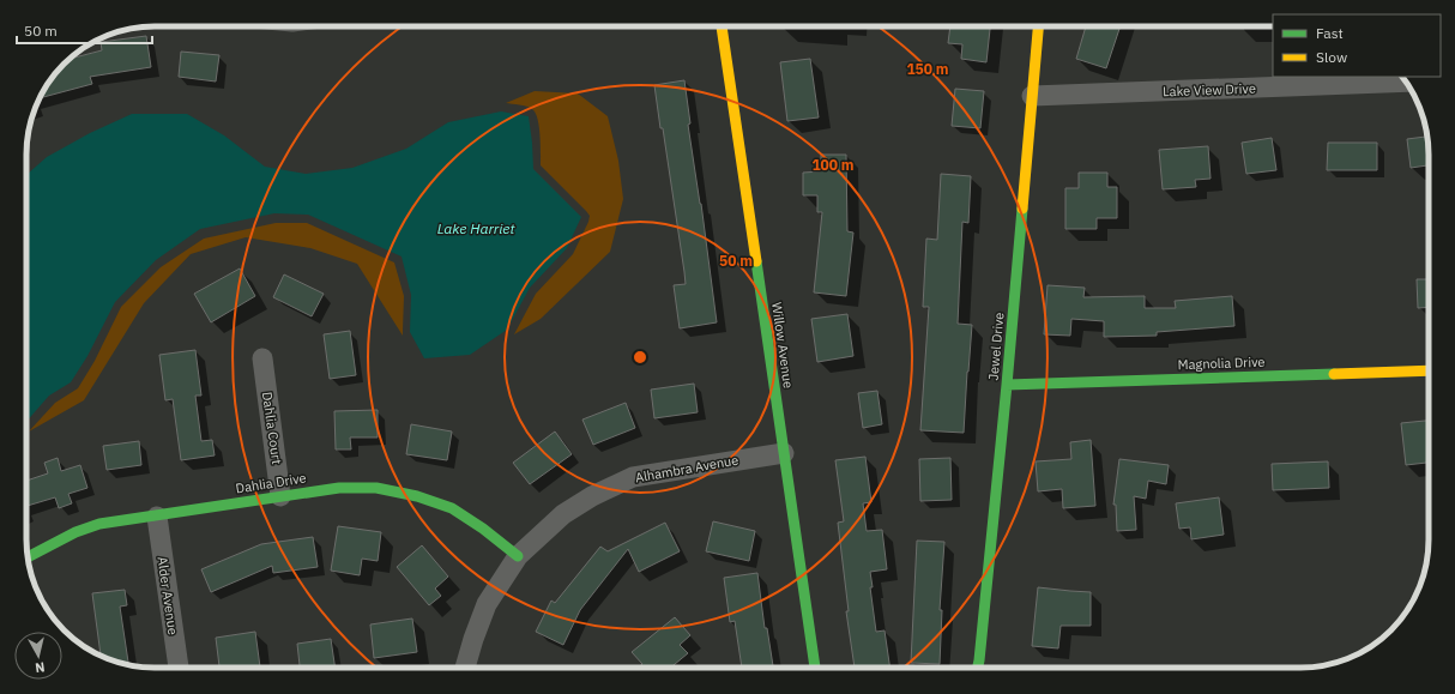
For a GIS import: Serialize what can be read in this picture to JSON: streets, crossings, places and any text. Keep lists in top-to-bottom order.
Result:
{
  "streets": {
    "street": [
      "Lake View Drive",
      "Willow Avenue",
      "Jewel Drive",
      "Magnolia Drive",
      "Dahlia Court",
      "Alhambra Avenue",
      "Dahlia Drive",
      "Alder Avenue"
    ]
  },
  "crossings": [
    ["Lake View Drive", "Jewel Drive"],
    ["Willow Avenue", "Alhambra Avenue"],
    ["Jewel Drive", "Magnolia Drive"],
    ["Dahlia Court", "Dahlia Drive"],
    ["Alhambra Avenue", "Dahlia Drive"],
    ["Dahlia Drive", "Alder Avenue"]
  ],
  "water": ["Lake Harriet"],
  "legend": ["Fast", "Slow"],
  "scale_bar": "50 m",
  "north": "bottom",
  "rings": ["150 m", "100 m", "50 m"]
}
